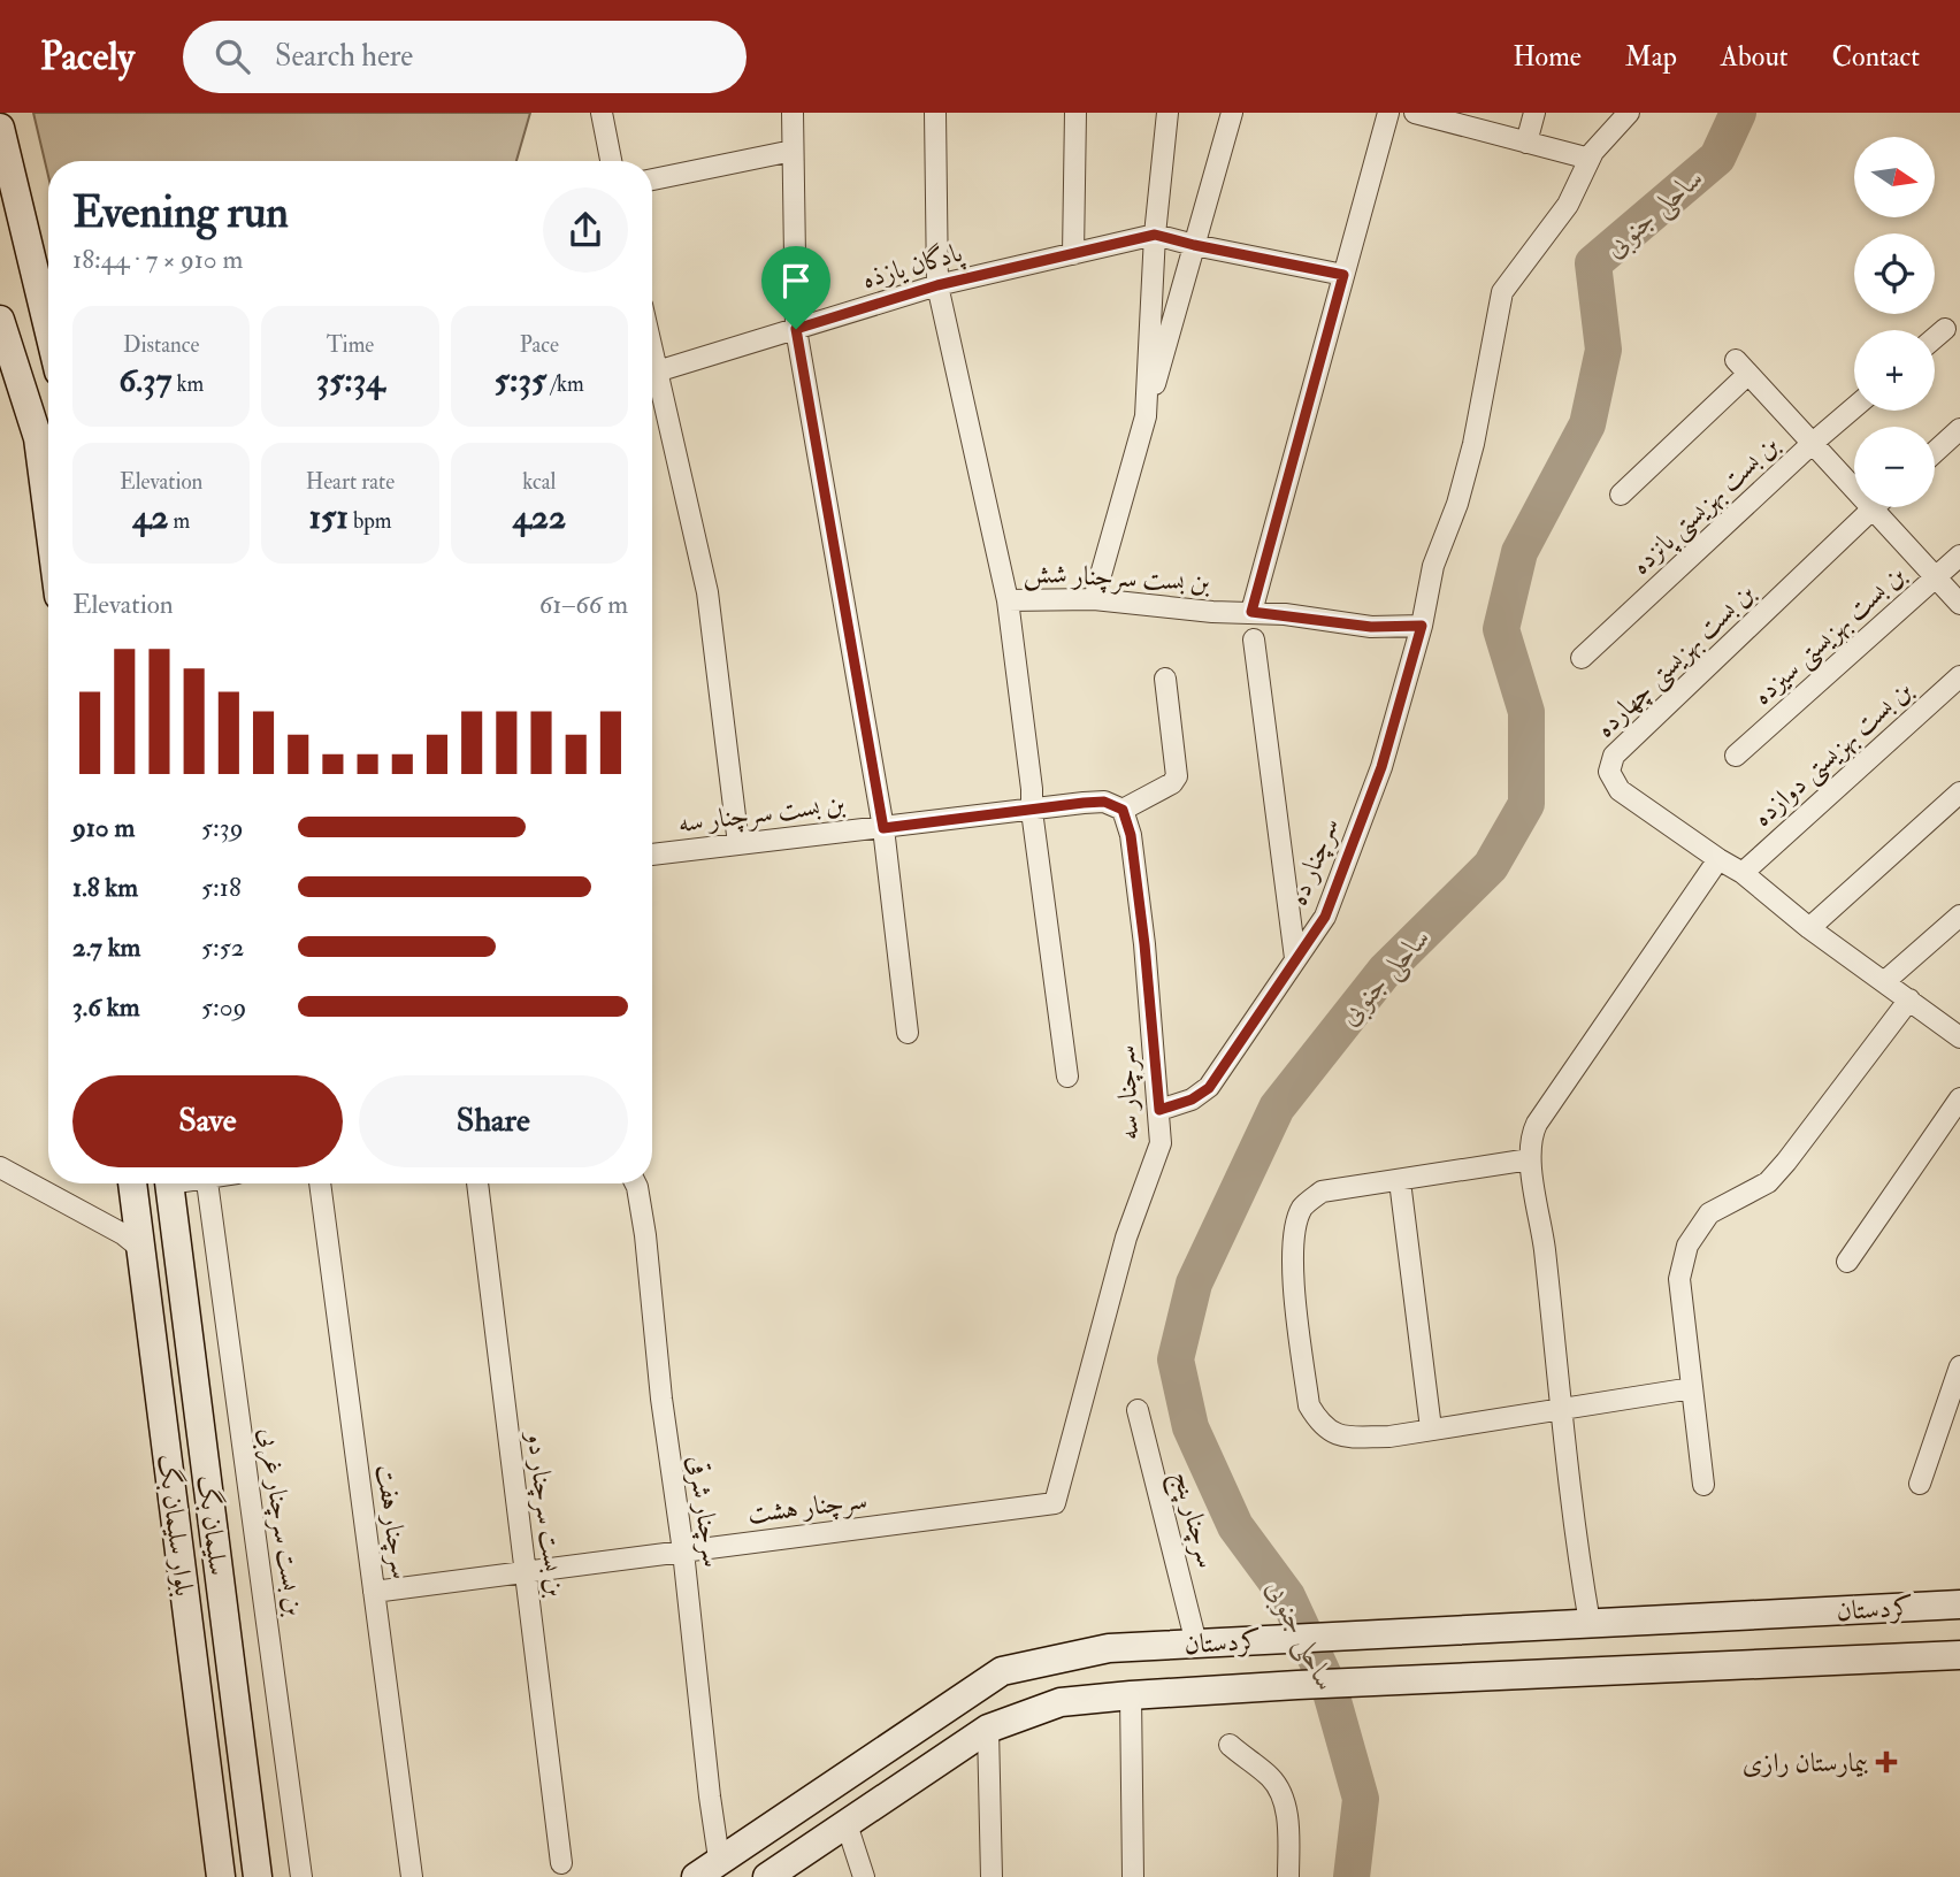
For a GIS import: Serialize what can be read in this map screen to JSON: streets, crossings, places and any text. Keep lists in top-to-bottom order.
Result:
{
  "streets": {
    "main road": ["بلوار سلیمان بگ", "سلیمان بگ", "کردستان"],
    "street": [
      "پادگان یازذه",
      "بن بست بهزیستی پانزده",
      "بن بست سرچنار شش",
      "بن بست بهزیستی سیزده",
      "بن بست بهزیستی چهارده",
      "بن بست بهزیستی دوازده",
      "بن بست سرچنار سه",
      "سرچنار ده",
      "سرچنار سه",
      "سرچنار هشت",
      "سرچنار شرقی",
      "بن بست سرچنار دو",
      "سرچنار پنج",
      "بن بست سرچنار غربی",
      "سرچنار هفت"
    ]
  },
  "crossings": [
    ["بن بست سرچنار شش", "بن بست سرچنار سه"],
    ["بن بست سرچنار شش", "سرچنار ده"],
    ["سرچنار ده", "سرچنار سه"],
    ["سرچنار سه", "سرچنار هشت"],
    ["سرچنار هشت", "سرچنار شرقی"],
    ["سرچنار هشت", "بن بست سرچنار دو"],
    ["سرچنار هشت", "سرچنار هفت"],
    ["سرچنار شرقی", "کردستان"],
    ["سرچنار پنج", "کردستان"]
  ],
  "water": ["ساحلی جنوبی"],
  "places": {
    "health": ["بیمارستان رازی"]
  },
  "north": "right",
  "page": {
    "header": "Pacely",
    "search": "Search here",
    "nav": [
      "Home",
      "Map",
      "About",
      "Contact"
    ],
    "map_buttons": ["+", "−"],
    "heading": ["Evening run", "18:44 · 7 × 910 m"],
    "stats": [
      ["Distance", "6.37 km"],
      ["Time", "35:34"],
      ["Pace", "5:35 /km"],
      ["Elevation", "42 m"],
      ["Heart rate", "151 bpm"],
      ["kcal", "422"]
    ],
    "chart": ["Elevation", "61–66 m"],
    "list": [
      {
        "name": "910 m",
        "note": "5:39"
      },
      {
        "name": "1.8 km",
        "note": "5:18"
      },
      {
        "name": "2.7 km",
        "note": "5:52"
      },
      {
        "name": "3.6 km",
        "note": "5:09"
      }
    ],
    "buttons": ["Save", "Share"]
  }
}
